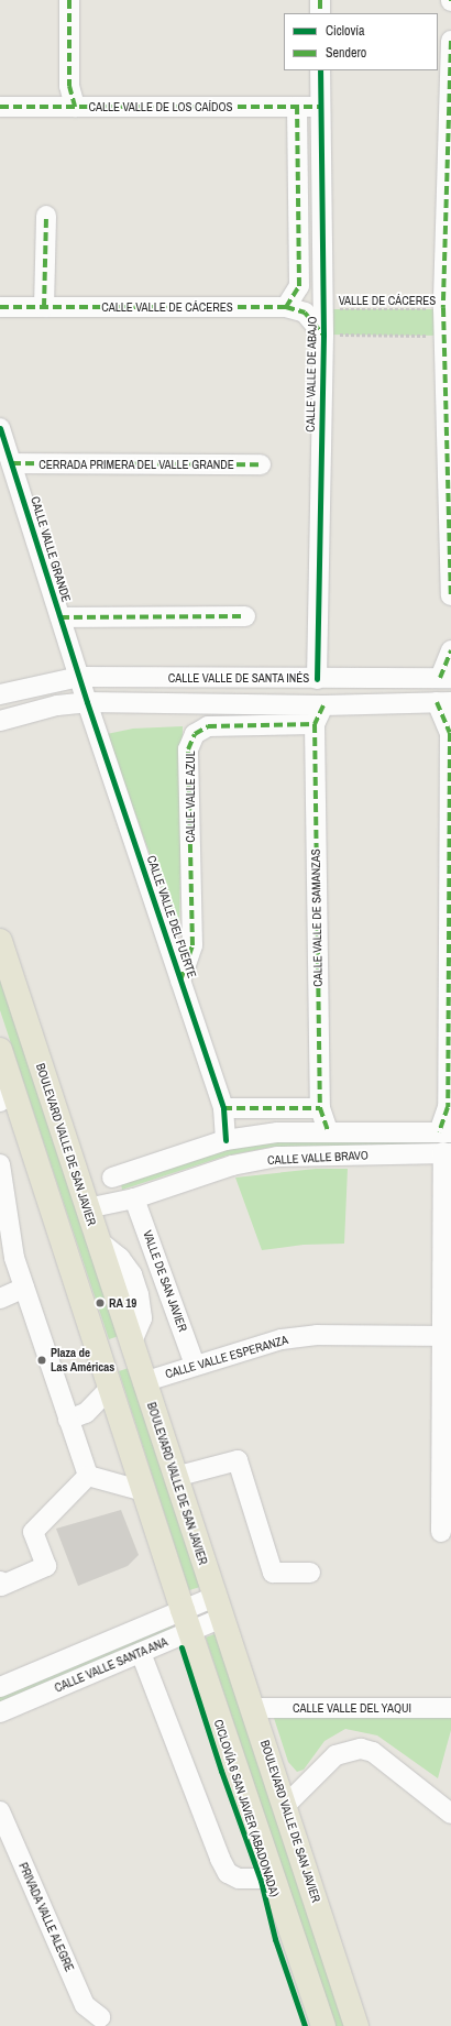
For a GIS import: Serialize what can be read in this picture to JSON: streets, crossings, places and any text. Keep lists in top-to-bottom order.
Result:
{
  "streets": {
    "main road": ["BOULEVARD VALLE DE SAN JAVIER"],
    "street": [
      "CALLE VALLE DE LOS CAÍDOS",
      "CALLE VALLE DE CÁCERES",
      "CALLE VALLE DE ABAJO",
      "CERRADA PRIMERA DEL VALLE GRANDE",
      "CALLE VALLE GRANDE",
      "CALLE VALLE DE SANTA INÉS",
      "CALLE VALLE AZUL",
      "CALLE VALLE DEL FUERTE",
      "CALLE VALLE DE SAMANZAS",
      "CALLE VALLE BRAVO",
      "VALLE DE SAN JAVIER",
      "CALLE VALLE ESPERANZA",
      "CALLE VALLE SANTA ANA",
      "CALLE VALLE DEL YAQUI",
      "PRIVADA VALLE ALEGRE"
    ],
    "path": ["VALLE DE CÁCERES"],
    "cycle path": ["CICLOVÍA 6 SAN JAVIER (ABADONADA)"]
  },
  "crossings": [
    ["CALLE VALLE DE LOS CAÍDOS", "CALLE VALLE DE ABAJO"],
    ["VALLE DE CÁCERES", "CALLE VALLE DE ABAJO"],
    ["CALLE VALLE DE CÁCERES", "CALLE VALLE DE ABAJO"],
    ["CALLE VALLE DE ABAJO", "CALLE VALLE DE SANTA INÉS"],
    ["CERRADA PRIMERA DEL VALLE GRANDE", "CALLE VALLE GRANDE"],
    ["CALLE VALLE GRANDE", "CALLE VALLE DE SANTA INÉS"],
    ["CALLE VALLE GRANDE", "CALLE VALLE DEL FUERTE"],
    ["CALLE VALLE AZUL", "CALLE VALLE DEL FUERTE"],
    ["CALLE VALLE AZUL", "CALLE VALLE DE SAMANZAS"],
    ["CALLE VALLE DEL FUERTE", "CALLE VALLE BRAVO"],
    ["CALLE VALLE DE SAMANZAS", "CALLE VALLE BRAVO"],
    ["BOULEVARD VALLE DE SAN JAVIER", "CALLE VALLE BRAVO"],
    ["BOULEVARD VALLE DE SAN JAVIER", "CALLE VALLE ESPERANZA"],
    ["BOULEVARD VALLE DE SAN JAVIER", "CALLE VALLE SANTA ANA"],
    ["BOULEVARD VALLE DE SAN JAVIER", "CALLE VALLE DEL YAQUI"],
    ["CALLE VALLE BRAVO", "VALLE DE SAN JAVIER"],
    ["VALLE DE SAN JAVIER", "CALLE VALLE ESPERANZA"]
  ],
  "places": ["RA 19", "Plaza de Las Américas"],
  "legend": ["Ciclovía", "Sendero"]
}
